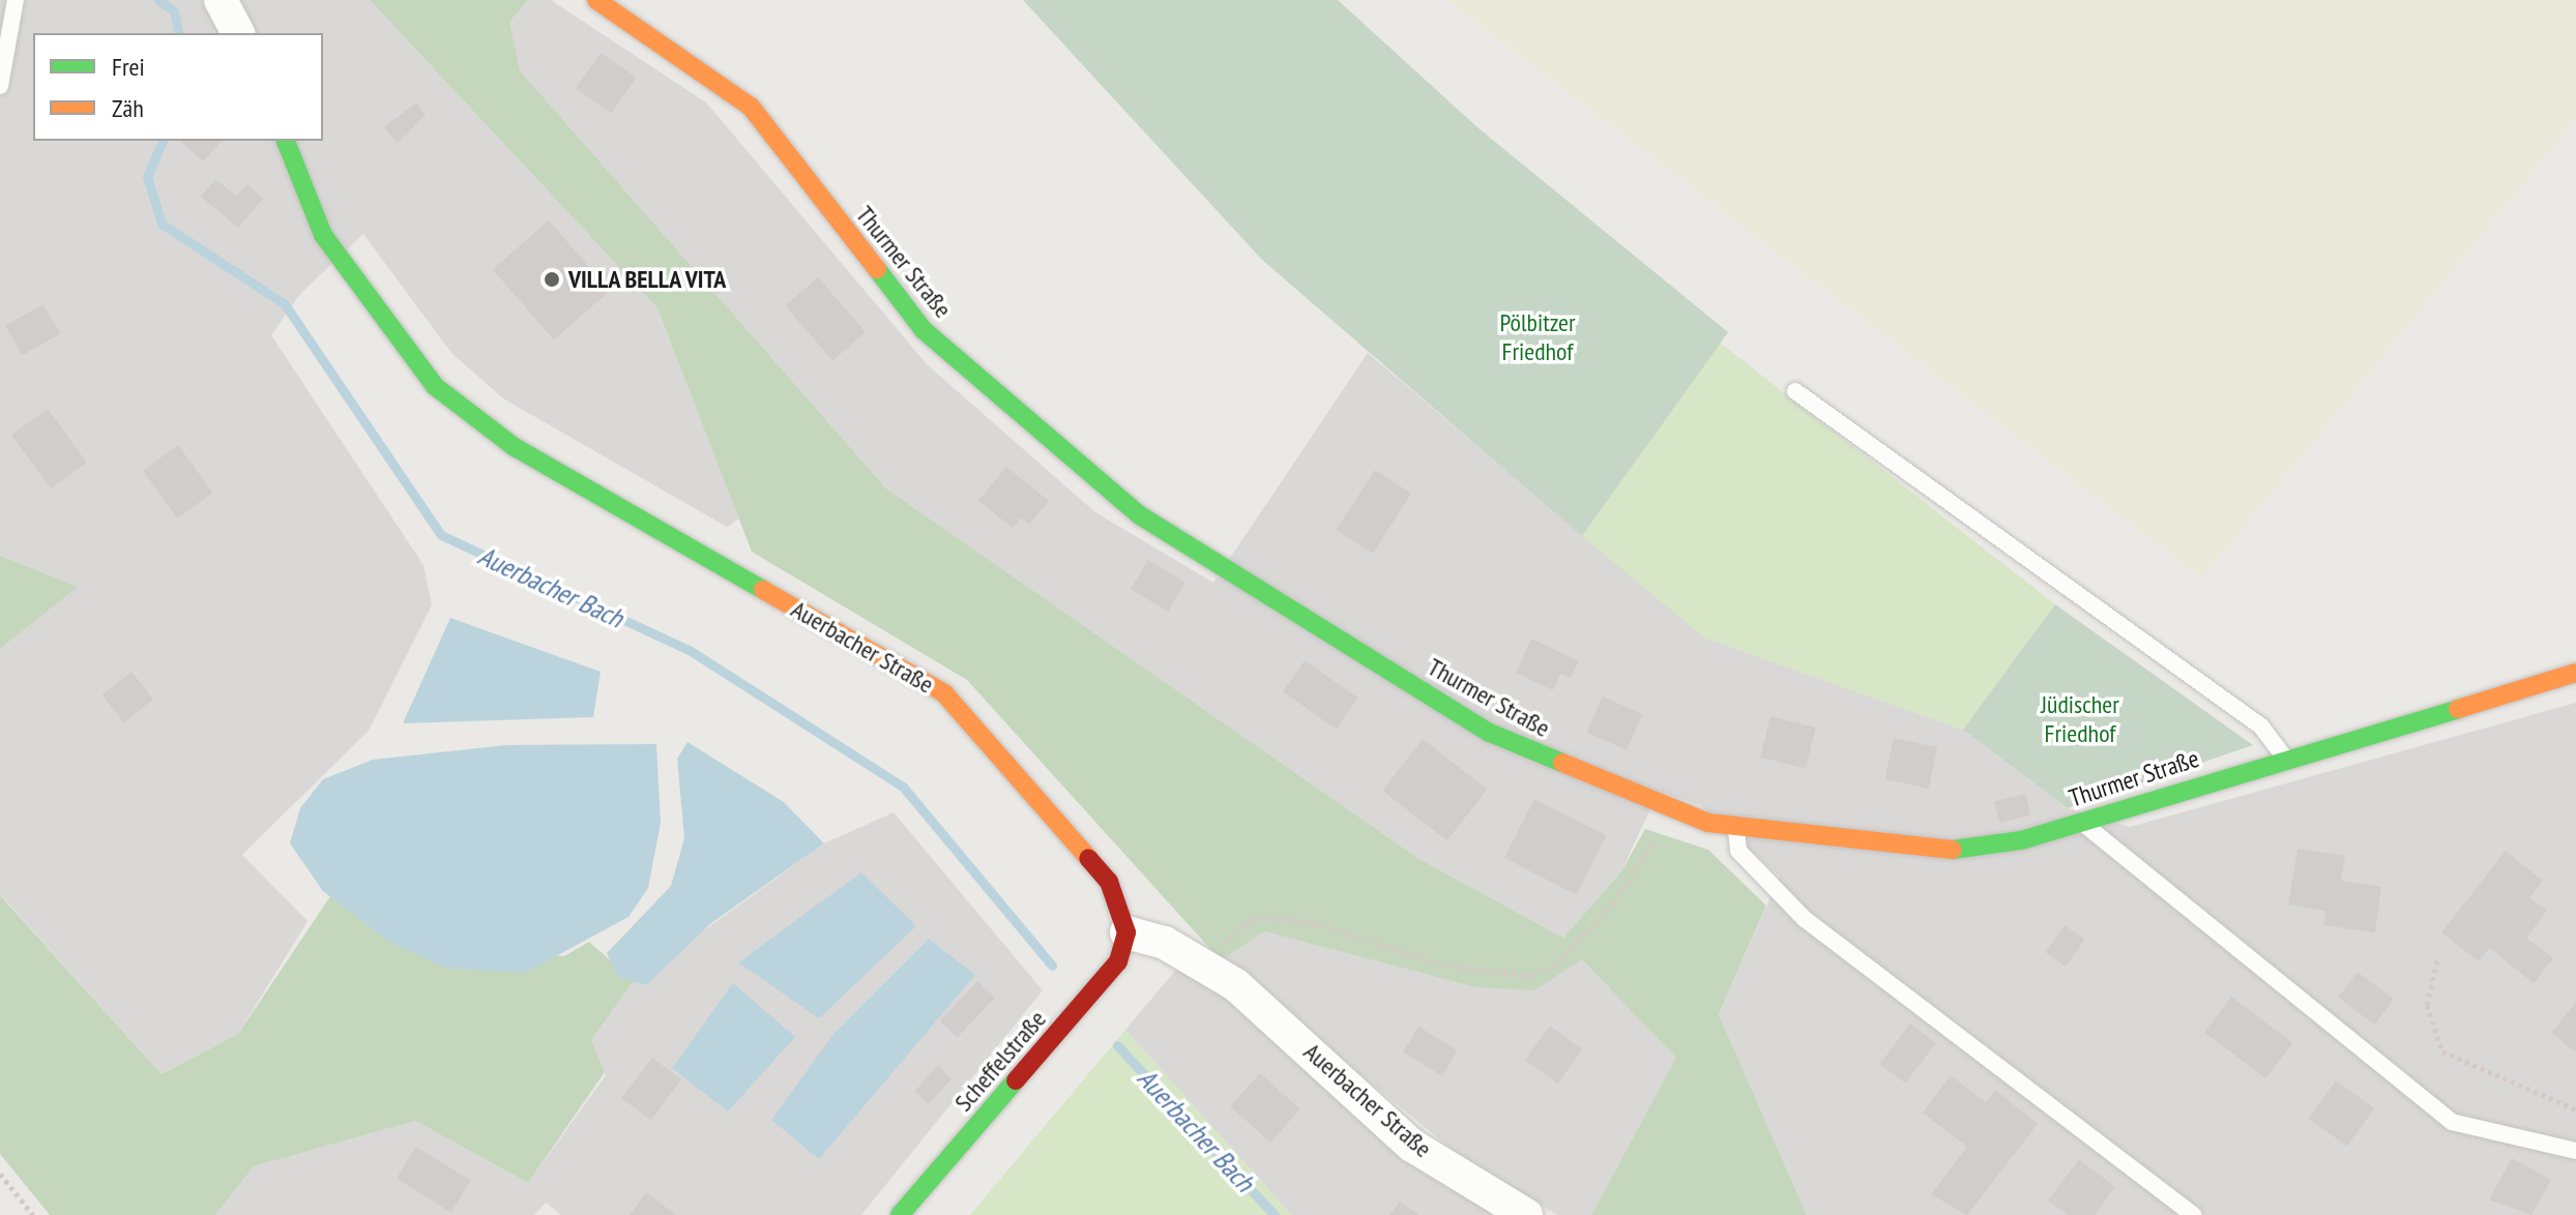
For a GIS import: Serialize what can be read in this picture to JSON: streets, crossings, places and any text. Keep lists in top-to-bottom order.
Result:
{
  "streets": {
    "street": ["Thurmer Straße", "Auerbacher Straße", "Scheffelstraße"]
  },
  "crossings": [
    ["Auerbacher Straße", "Scheffelstraße"]
  ],
  "water": ["Auerbacher Bach"],
  "parks": ["Pölbitzer Friedhof", "Jüdischer Friedhof"],
  "places": ["VILLA BELLA VITA"],
  "legend": ["Frei", "Zäh"]
}
